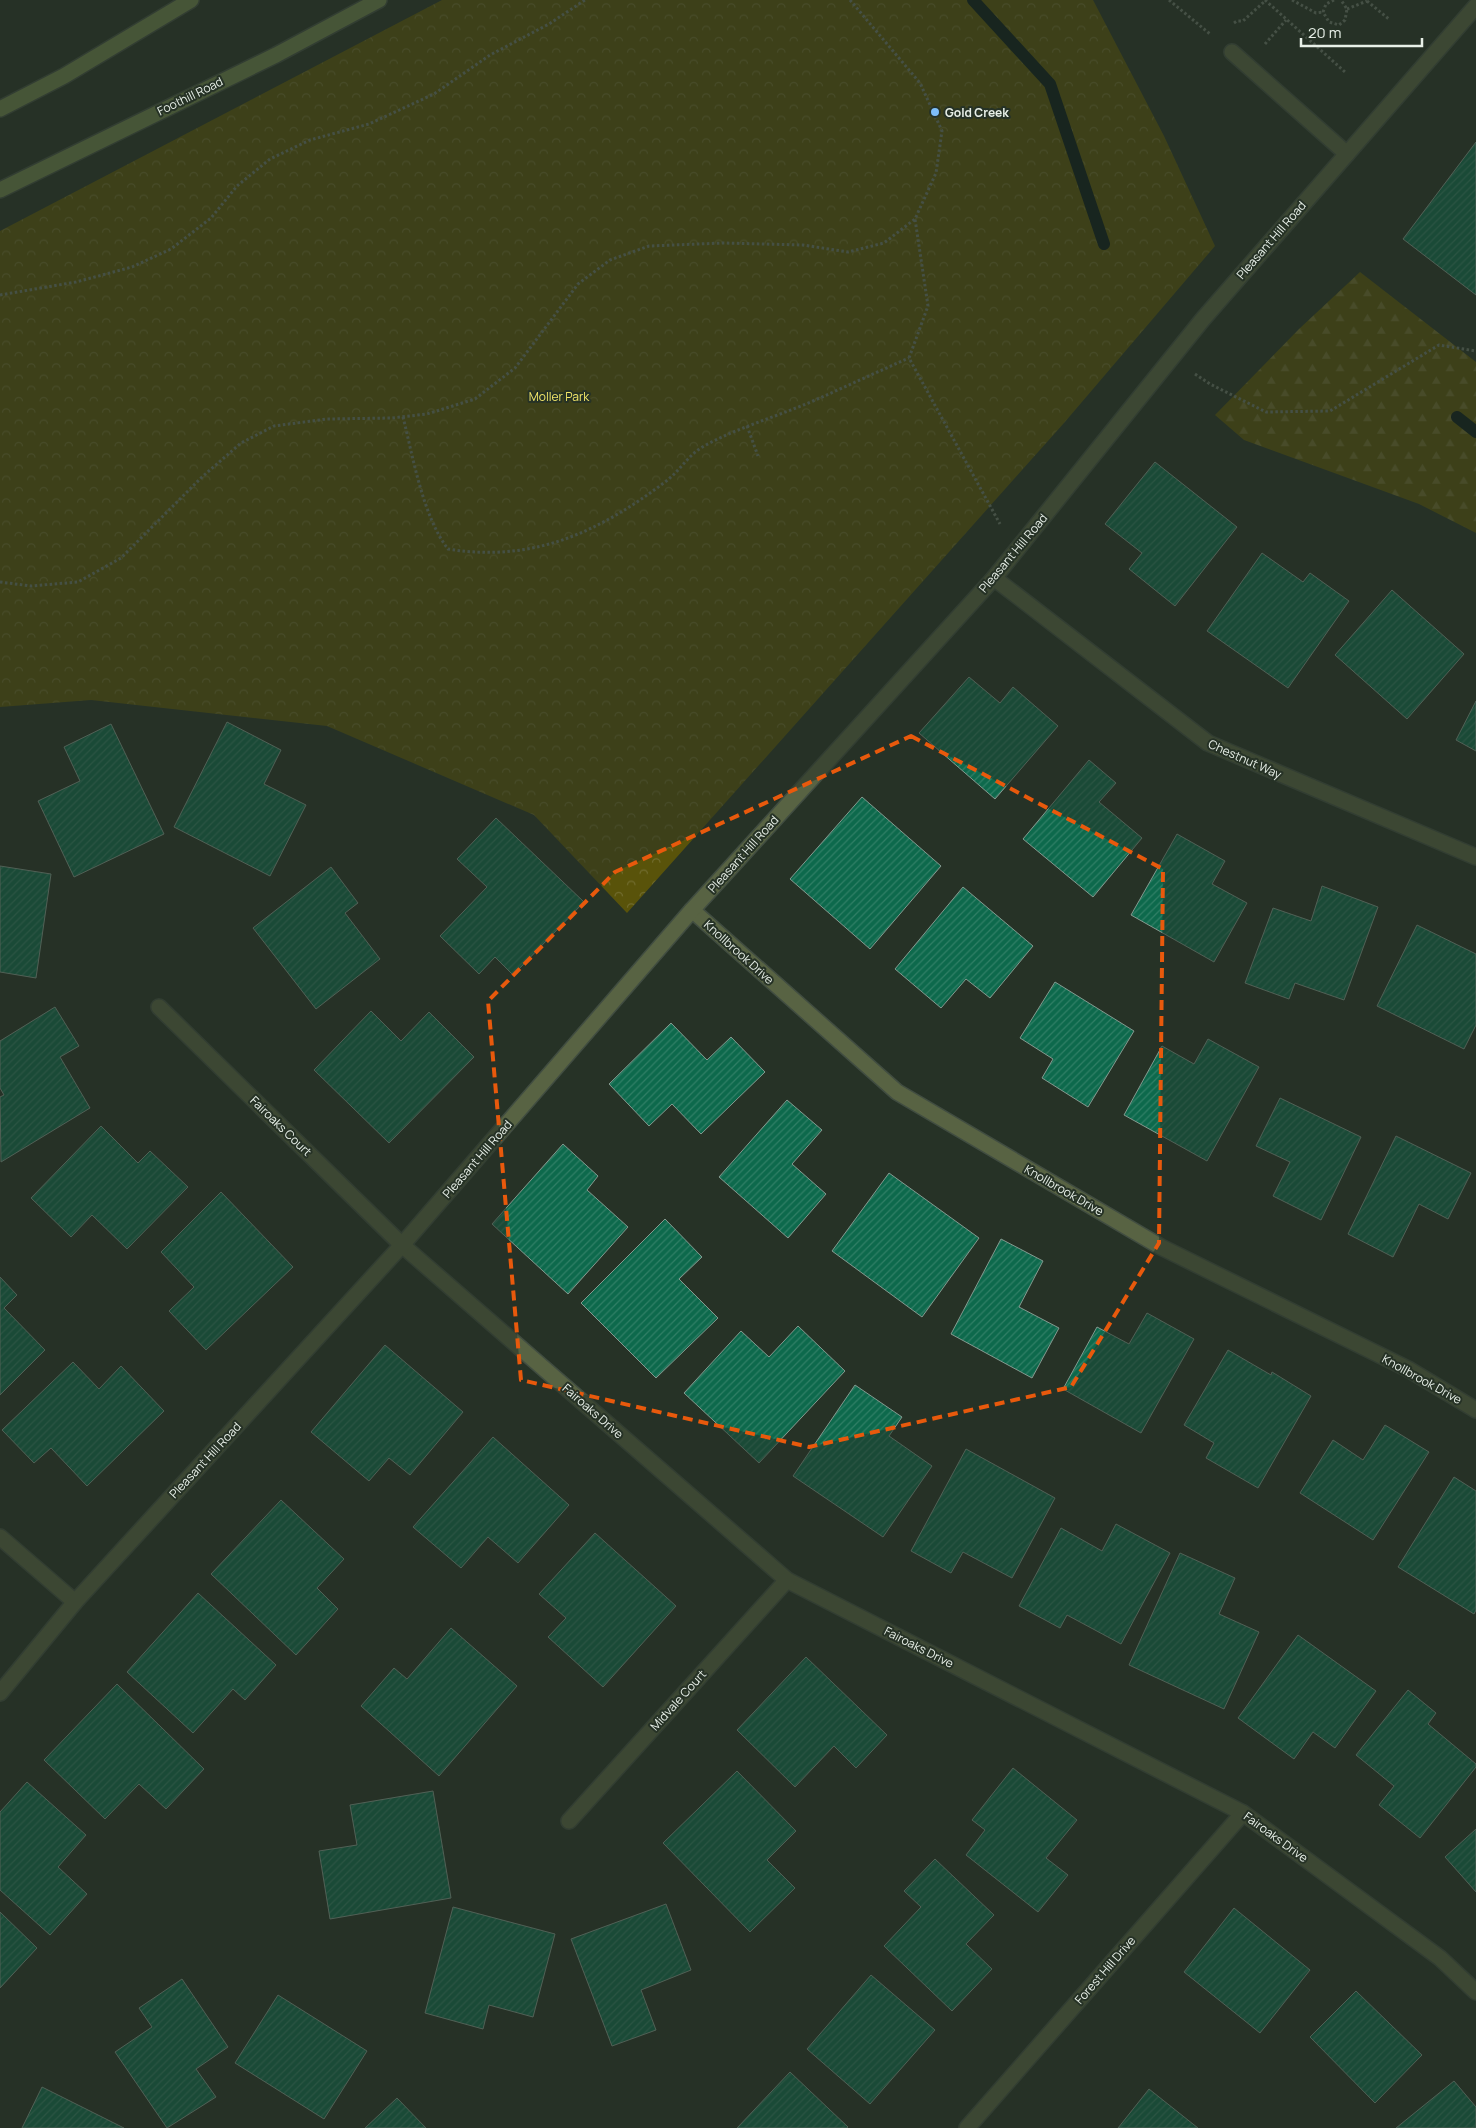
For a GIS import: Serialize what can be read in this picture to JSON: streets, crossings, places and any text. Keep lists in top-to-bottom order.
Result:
{
  "streets": {
    "main road": ["Foothill Road"],
    "street": [
      "Pleasant Hill Road",
      "Chestnut Way",
      "Knollbrook Drive",
      "Fairoaks Court",
      "Fairoaks Drive",
      "Midvale Court",
      "Forest Hill Drive"
    ]
  },
  "crossings": [
    ["Pleasant Hill Road", "Chestnut Way"],
    ["Pleasant Hill Road", "Knollbrook Drive"],
    ["Pleasant Hill Road", "Fairoaks Court"],
    ["Pleasant Hill Road", "Fairoaks Drive"],
    ["Fairoaks Court", "Fairoaks Drive"],
    ["Fairoaks Drive", "Midvale Court"],
    ["Fairoaks Drive", "Forest Hill Drive"]
  ],
  "parks": ["Moller Park"],
  "places": ["Gold Creek"],
  "scale_bar": "20 m"
}
